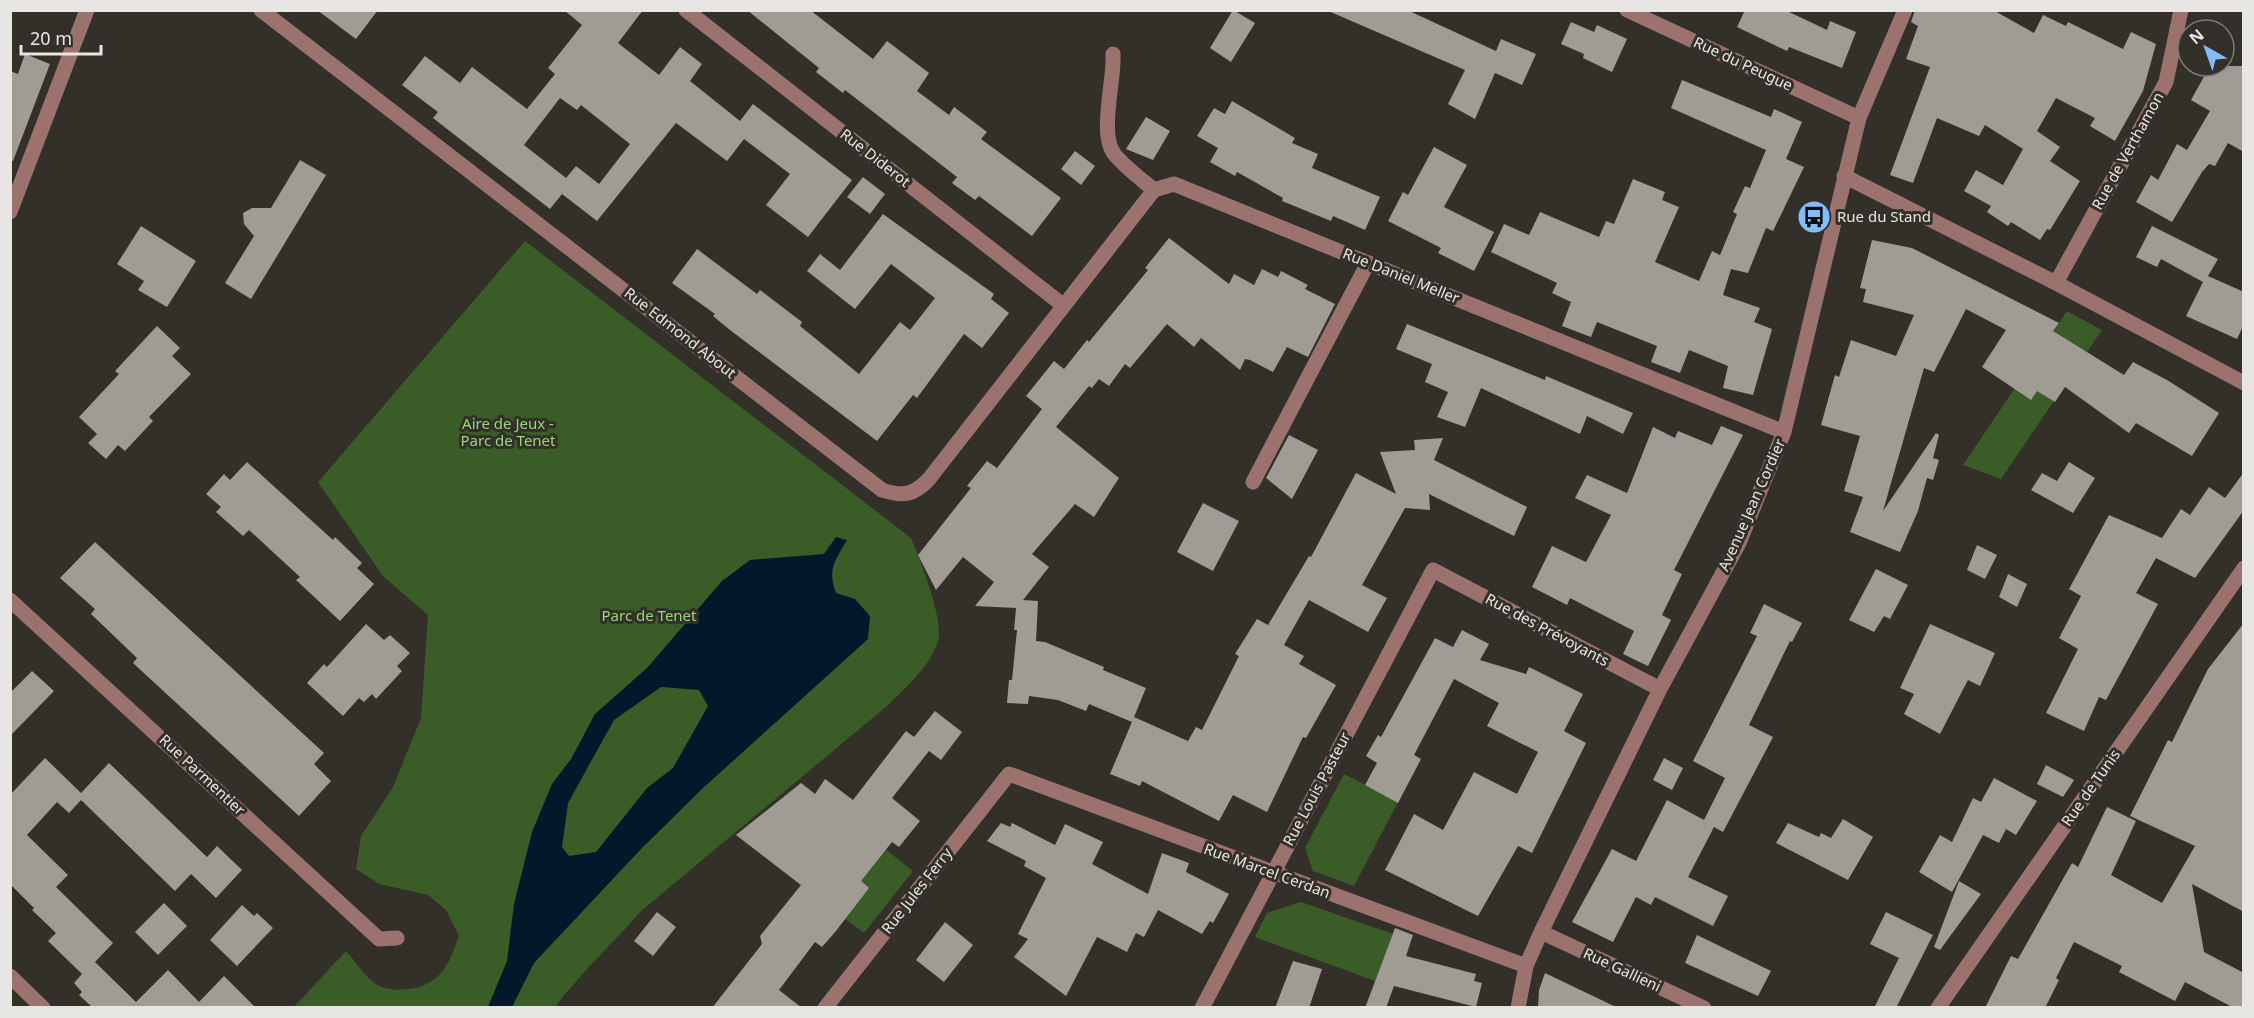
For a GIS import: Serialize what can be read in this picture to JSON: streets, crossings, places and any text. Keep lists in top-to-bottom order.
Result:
{
  "streets": {
    "street": [
      "Rue du Peugue",
      "Rue de Verthamon",
      "Rue Diderot",
      "Rue Daniel Meller",
      "Rue Edmond About",
      "Avenue Jean Cordier",
      "Rue des Prévoyants",
      "Rue Parmentier",
      "Rue de Tunis",
      "Rue Louis Pasteur",
      "Rue Marcel Cerdan",
      "Rue Jules Ferry",
      "Rue Gallieni"
    ]
  },
  "crossings": [
    ["Rue du Peugue", "Avenue Jean Cordier"],
    ["Rue Diderot", "Rue Edmond About"],
    ["Rue Daniel Meller", "Avenue Jean Cordier"],
    ["Avenue Jean Cordier", "Rue des Prévoyants"],
    ["Avenue Jean Cordier", "Rue Marcel Cerdan"],
    ["Avenue Jean Cordier", "Rue Gallieni"],
    ["Rue des Prévoyants", "Rue Louis Pasteur"],
    ["Rue Louis Pasteur", "Rue Marcel Cerdan"],
    ["Rue Marcel Cerdan", "Rue Jules Ferry"]
  ],
  "parks": ["Aire de Jeux - Parc de Tenet", "Parc de Tenet"],
  "places": {
    "bus stop": ["Rue du Stand"]
  },
  "scale_bar": "20 m",
  "north": "top left"
}
